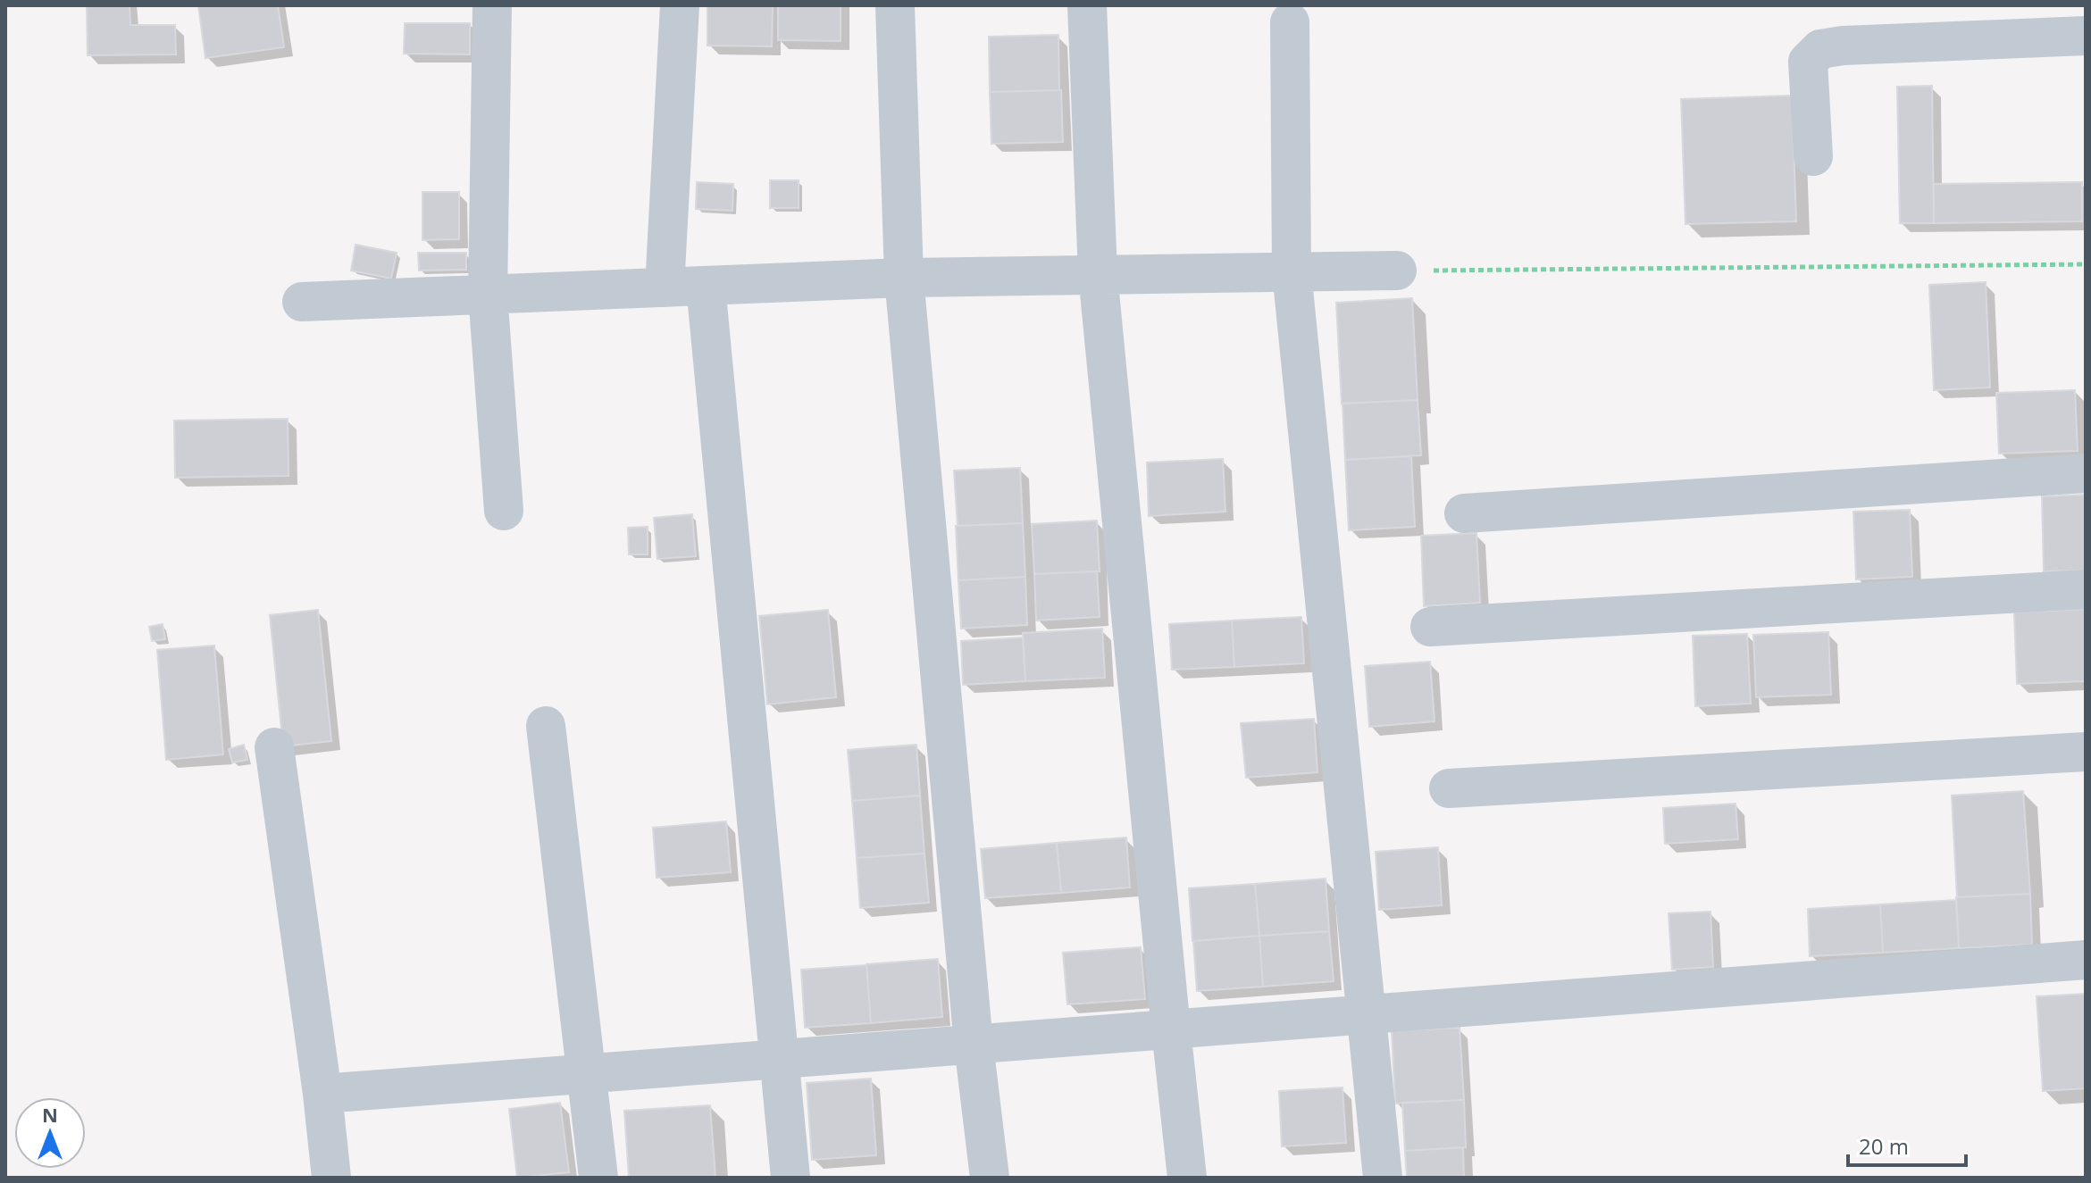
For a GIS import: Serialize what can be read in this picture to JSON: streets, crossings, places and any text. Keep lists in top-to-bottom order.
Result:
{
  "scale_bar": "20 m",
  "north": "top"
}
